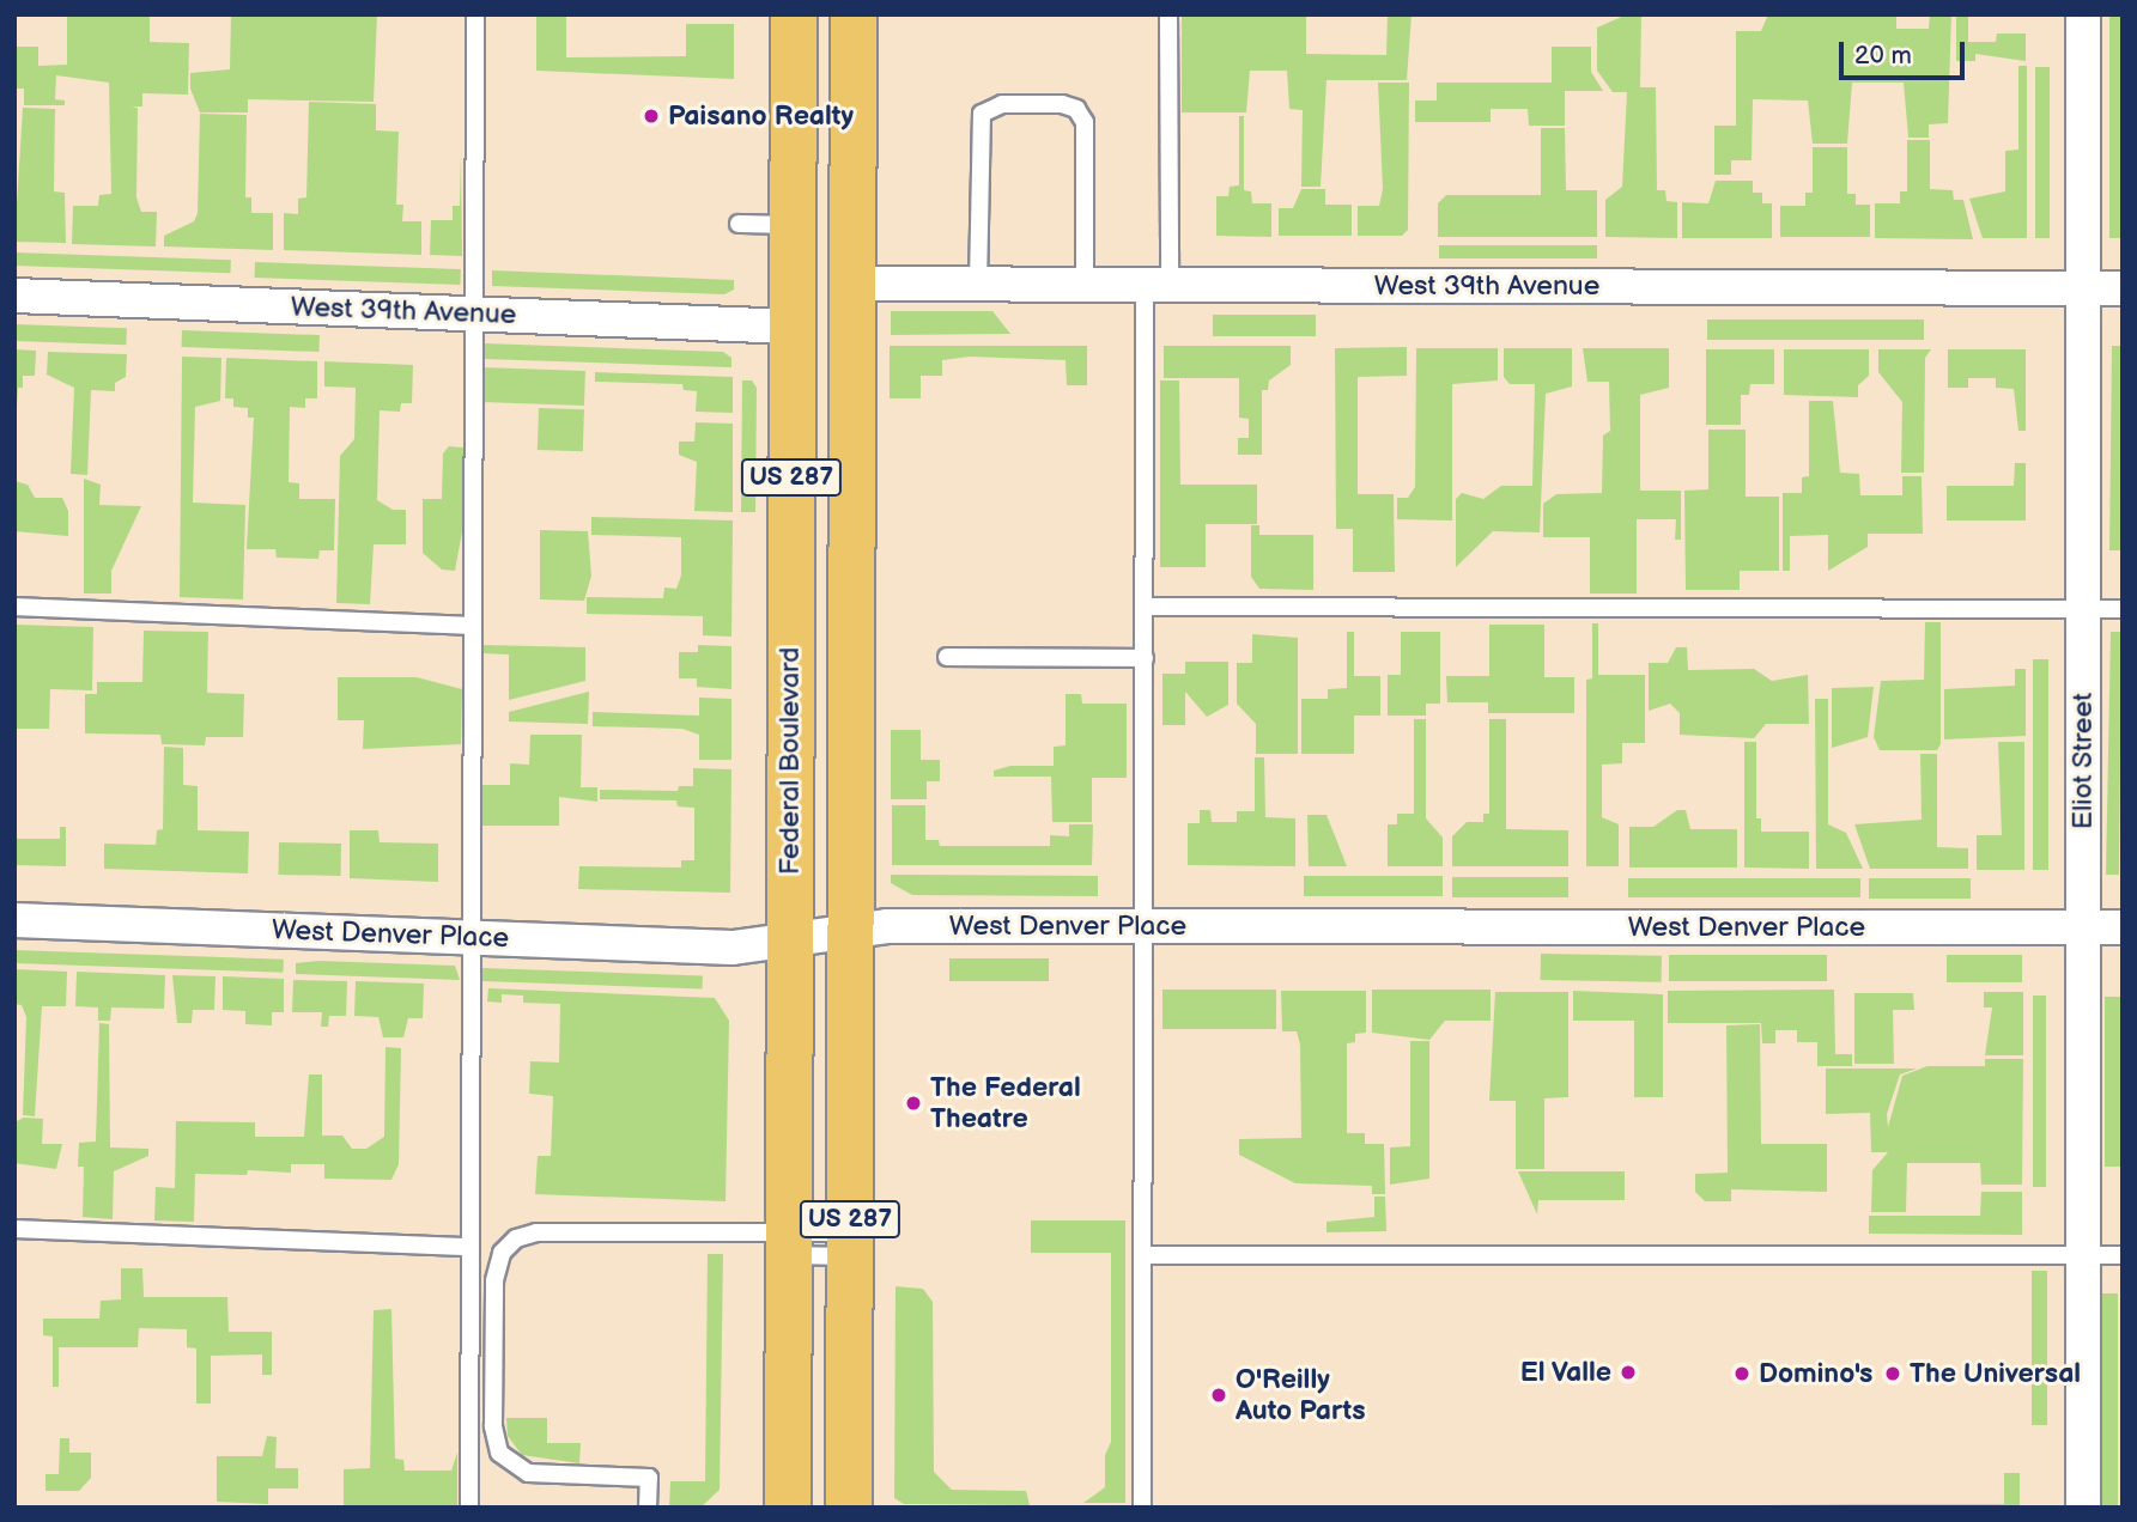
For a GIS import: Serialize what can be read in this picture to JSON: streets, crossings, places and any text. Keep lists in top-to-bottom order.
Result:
{
  "streets": {
    "main road": ["US 287", "Federal Boulevard"],
    "street": ["West 39th Avenue", "Eliot Street", "West Denver Place"]
  },
  "crossings": [
    ["West 39th Avenue", "US 287"],
    ["West 39th Avenue", "Federal Boulevard"],
    ["West 39th Avenue", "Eliot Street"],
    ["US 287", "West Denver Place"],
    ["Federal Boulevard", "West Denver Place"],
    ["Eliot Street", "West Denver Place"]
  ],
  "places": [
    "Paisano Realty",
    "The Federal Theatre",
    "El Valle",
    "Domino's",
    "The Universal",
    "O'Reilly Auto Parts"
  ],
  "scale_bar": "20 m"
}
